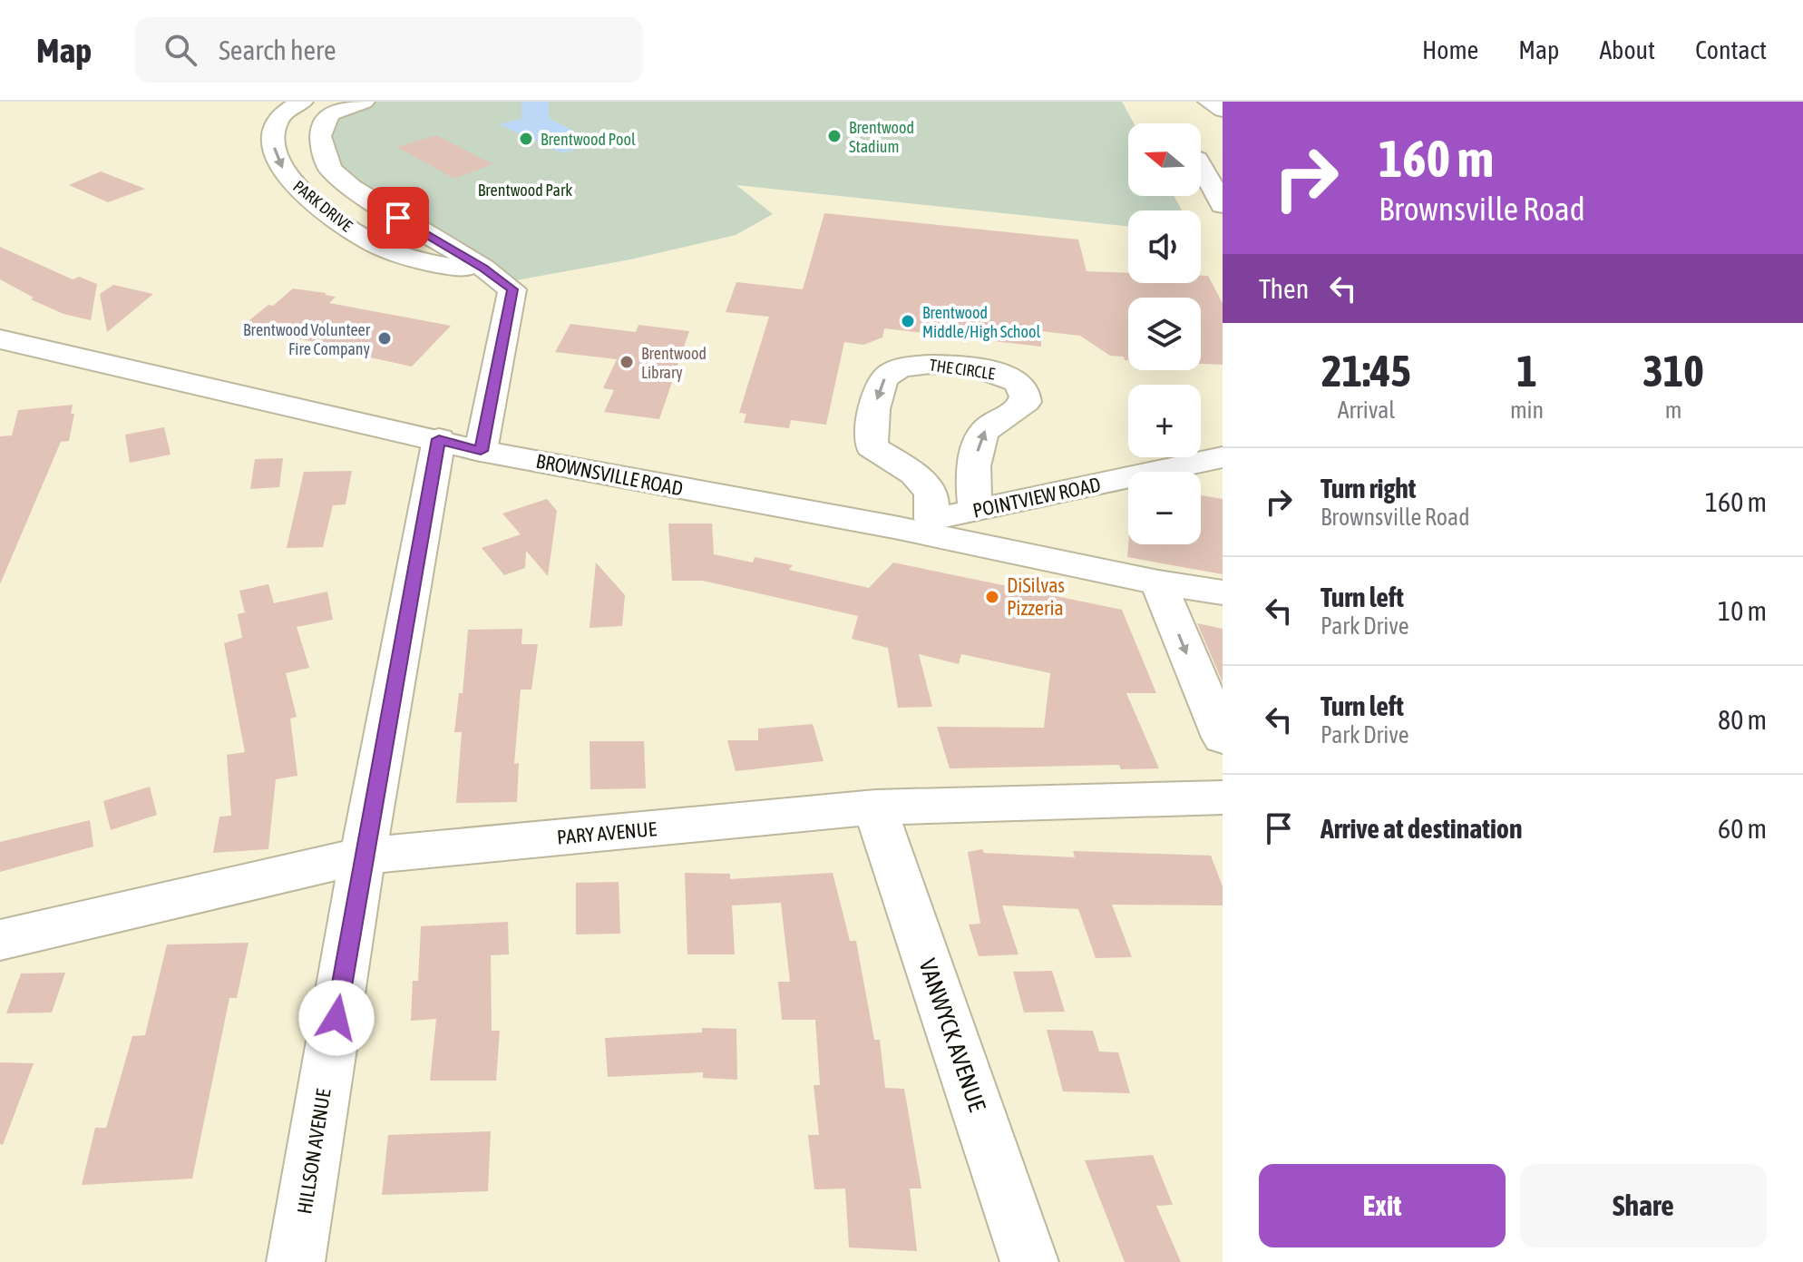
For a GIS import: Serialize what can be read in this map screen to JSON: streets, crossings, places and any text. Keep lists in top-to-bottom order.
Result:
{
  "streets": {
    "street": [
      "PARK DRIVE",
      "THE CIRCLE",
      "BROWNSVILLE ROAD",
      "POINTVIEW ROAD",
      "PARY AVENUE",
      "VANWYCK AVENUE",
      "HILLSON AVENUE"
    ]
  },
  "crossings": [
    ["PARK DRIVE", "BROWNSVILLE ROAD"],
    ["THE CIRCLE", "POINTVIEW ROAD"],
    ["BROWNSVILLE ROAD", "POINTVIEW ROAD"],
    ["BROWNSVILLE ROAD", "HILLSON AVENUE"],
    ["PARY AVENUE", "VANWYCK AVENUE"],
    ["PARY AVENUE", "HILLSON AVENUE"]
  ],
  "parks": ["Brentwood Park"],
  "places": [
    "Brentwood Stadium",
    "Brentwood Pool",
    "Brentwood Middle/High School",
    "Brentwood Volunteer Fire Company",
    "Brentwood Library",
    "DiSilvas Pizzeria"
  ],
  "north": "left",
  "page": {
    "header": "Map",
    "search": "Search here",
    "nav": [
      "Home",
      "Map",
      "About",
      "Contact"
    ],
    "turn": ["160 m", "Brownsville Road"],
    "map_buttons": ["+", "−"],
    "then": "Then",
    "eta": [
      "21:45",
      "Arrival",
      "1",
      "min",
      "310",
      "m"
    ],
    "list": [
      {
        "name": "Turn right",
        "note": "Brownsville Road",
        "value": "160 m"
      },
      {
        "name": "Turn left",
        "note": "Park Drive",
        "value": "10 m"
      },
      {
        "name": "Turn left",
        "note": "Park Drive",
        "value": "80 m"
      },
      {
        "name": "Arrive at destination",
        "value": "60 m"
      }
    ],
    "buttons": ["Exit", "Share"]
  }
}
